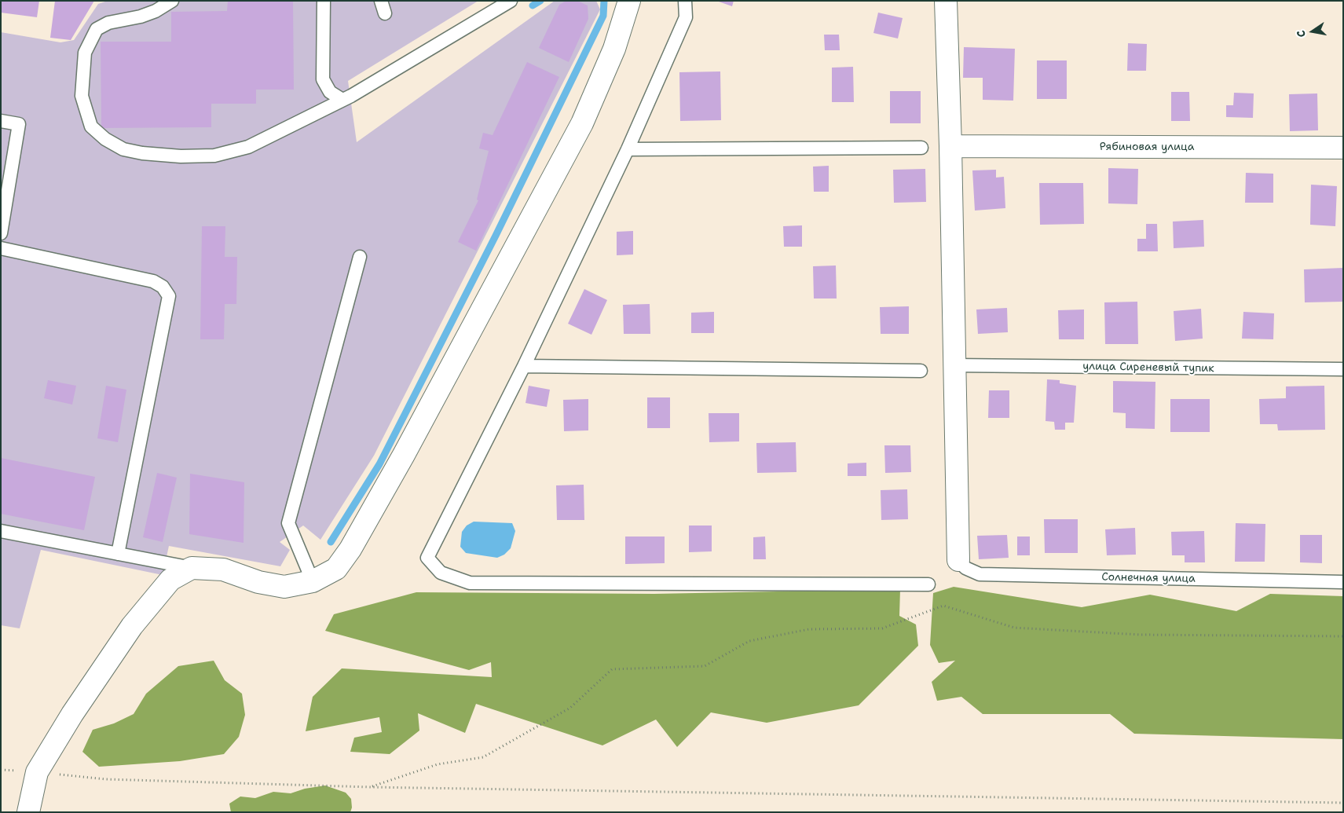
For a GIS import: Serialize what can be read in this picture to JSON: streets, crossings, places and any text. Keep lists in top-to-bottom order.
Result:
{
  "streets": {
    "street": ["Рябиновая улица"],
    "lane": ["улица Сиреневый тупик", "Солнечная улица"]
  },
  "north": "left"
}
